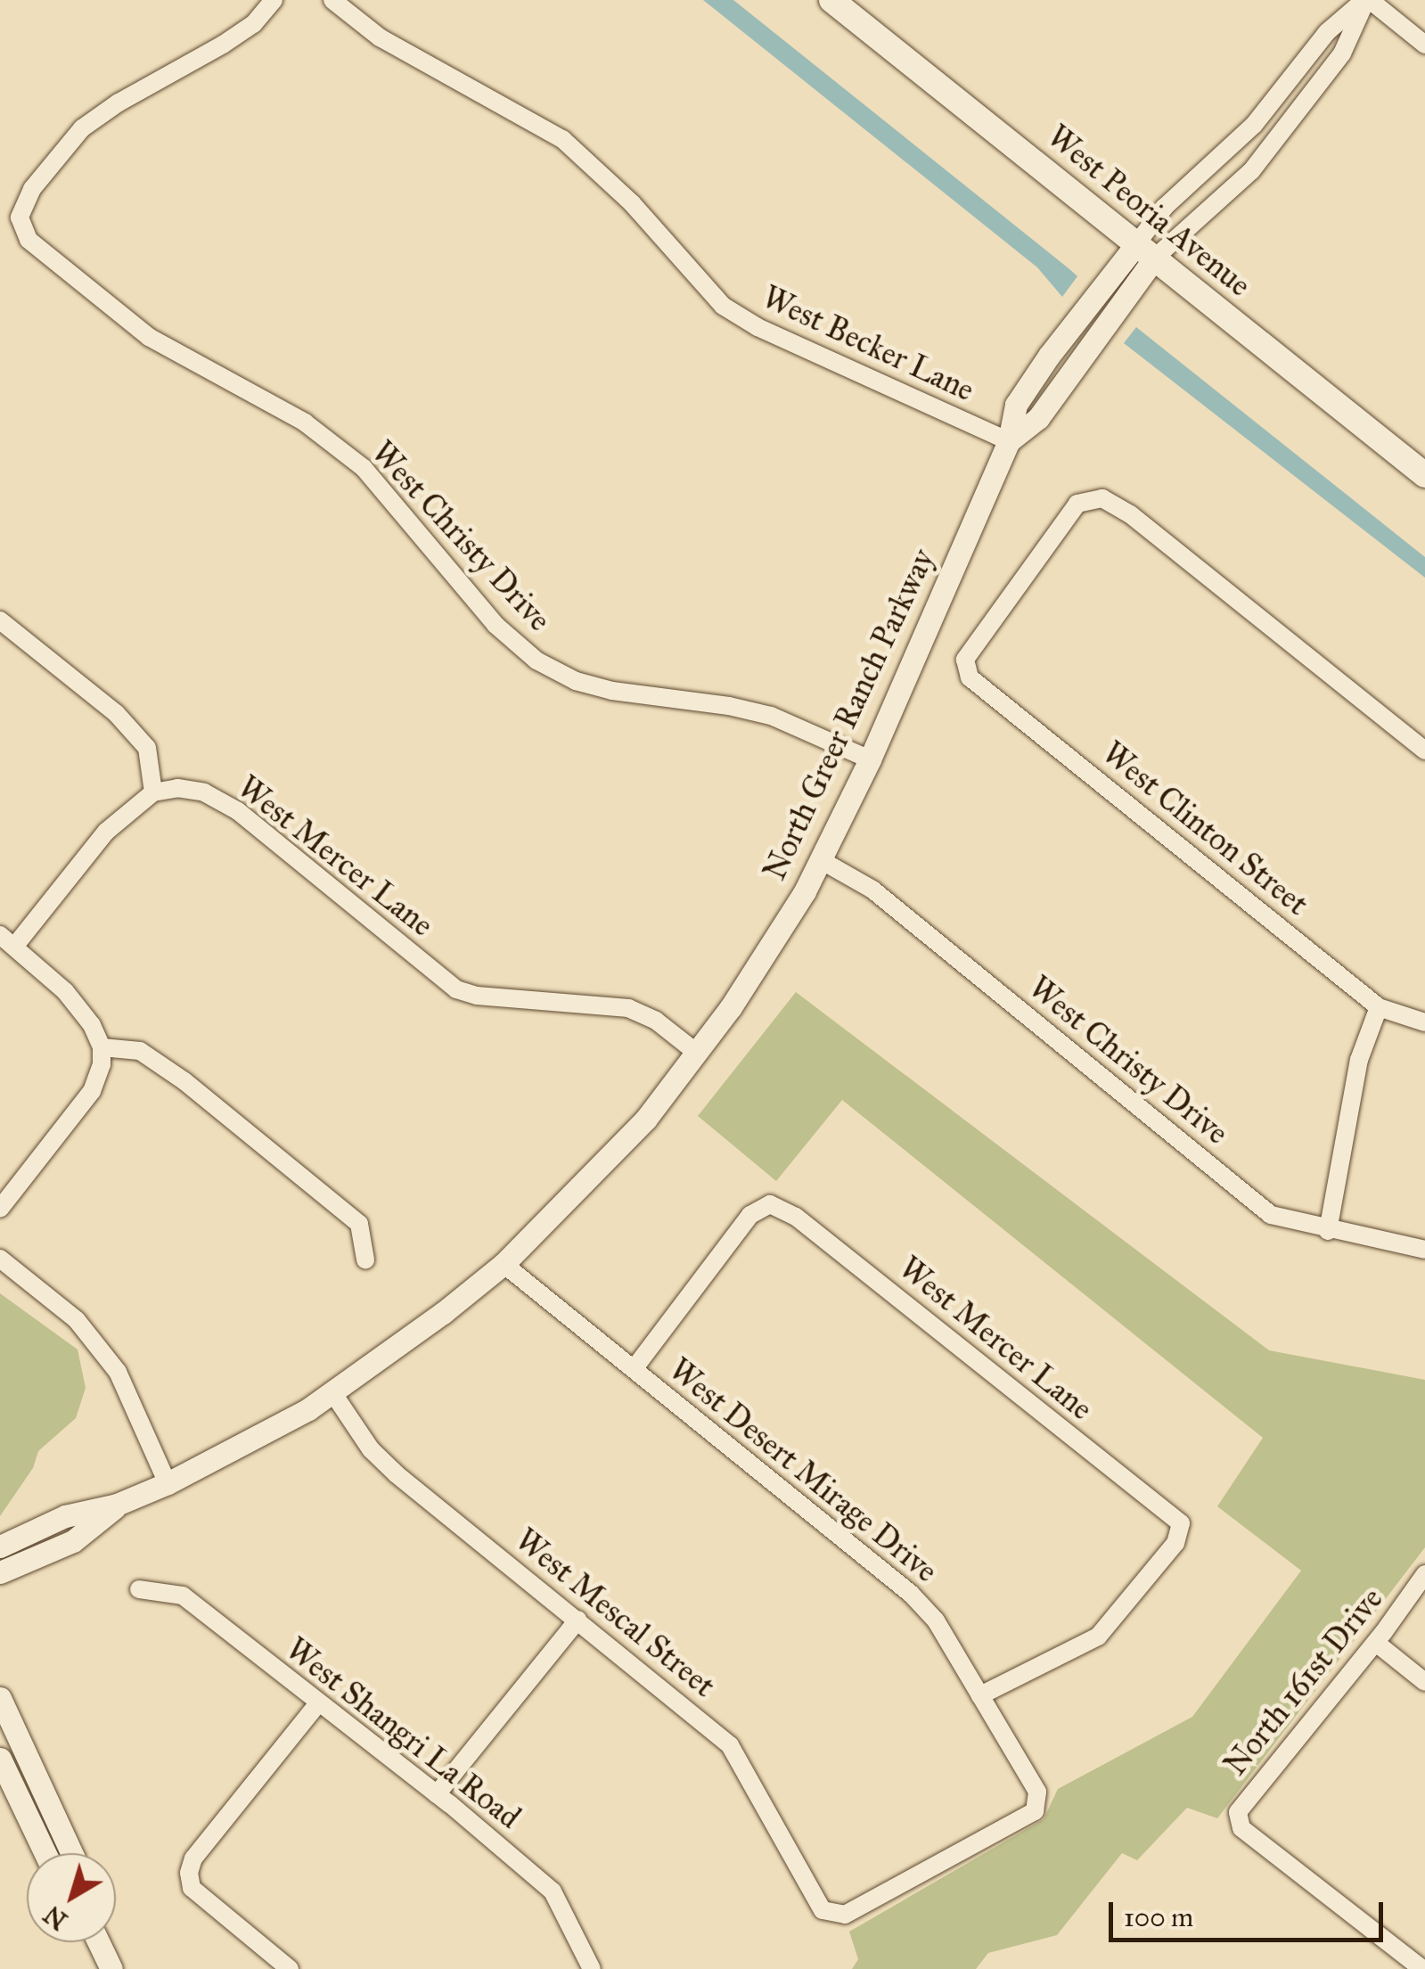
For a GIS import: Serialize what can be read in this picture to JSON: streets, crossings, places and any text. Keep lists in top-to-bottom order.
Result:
{
  "streets": {
    "main road": ["West Peoria Avenue"],
    "street": [
      "West Becker Lane",
      "West Christy Drive",
      "North Greer Ranch Parkway",
      "West Clinton Street",
      "West Mercer Lane",
      "West Desert Mirage Drive",
      "West Mescal Street",
      "North 161st Drive",
      "West Shangri La Road"
    ]
  },
  "crossings": [
    ["West Peoria Avenue", "North Greer Ranch Parkway"],
    ["West Becker Lane", "North Greer Ranch Parkway"],
    ["West Christy Drive", "North Greer Ranch Parkway"],
    ["North Greer Ranch Parkway", "West Mercer Lane"],
    ["North Greer Ranch Parkway", "West Desert Mirage Drive"],
    ["North Greer Ranch Parkway", "West Mescal Street"],
    ["West Mercer Lane", "West Desert Mirage Drive"],
    ["West Desert Mirage Drive", "West Mescal Street"]
  ],
  "scale_bar": "100 m",
  "north": "bottom left"
}
